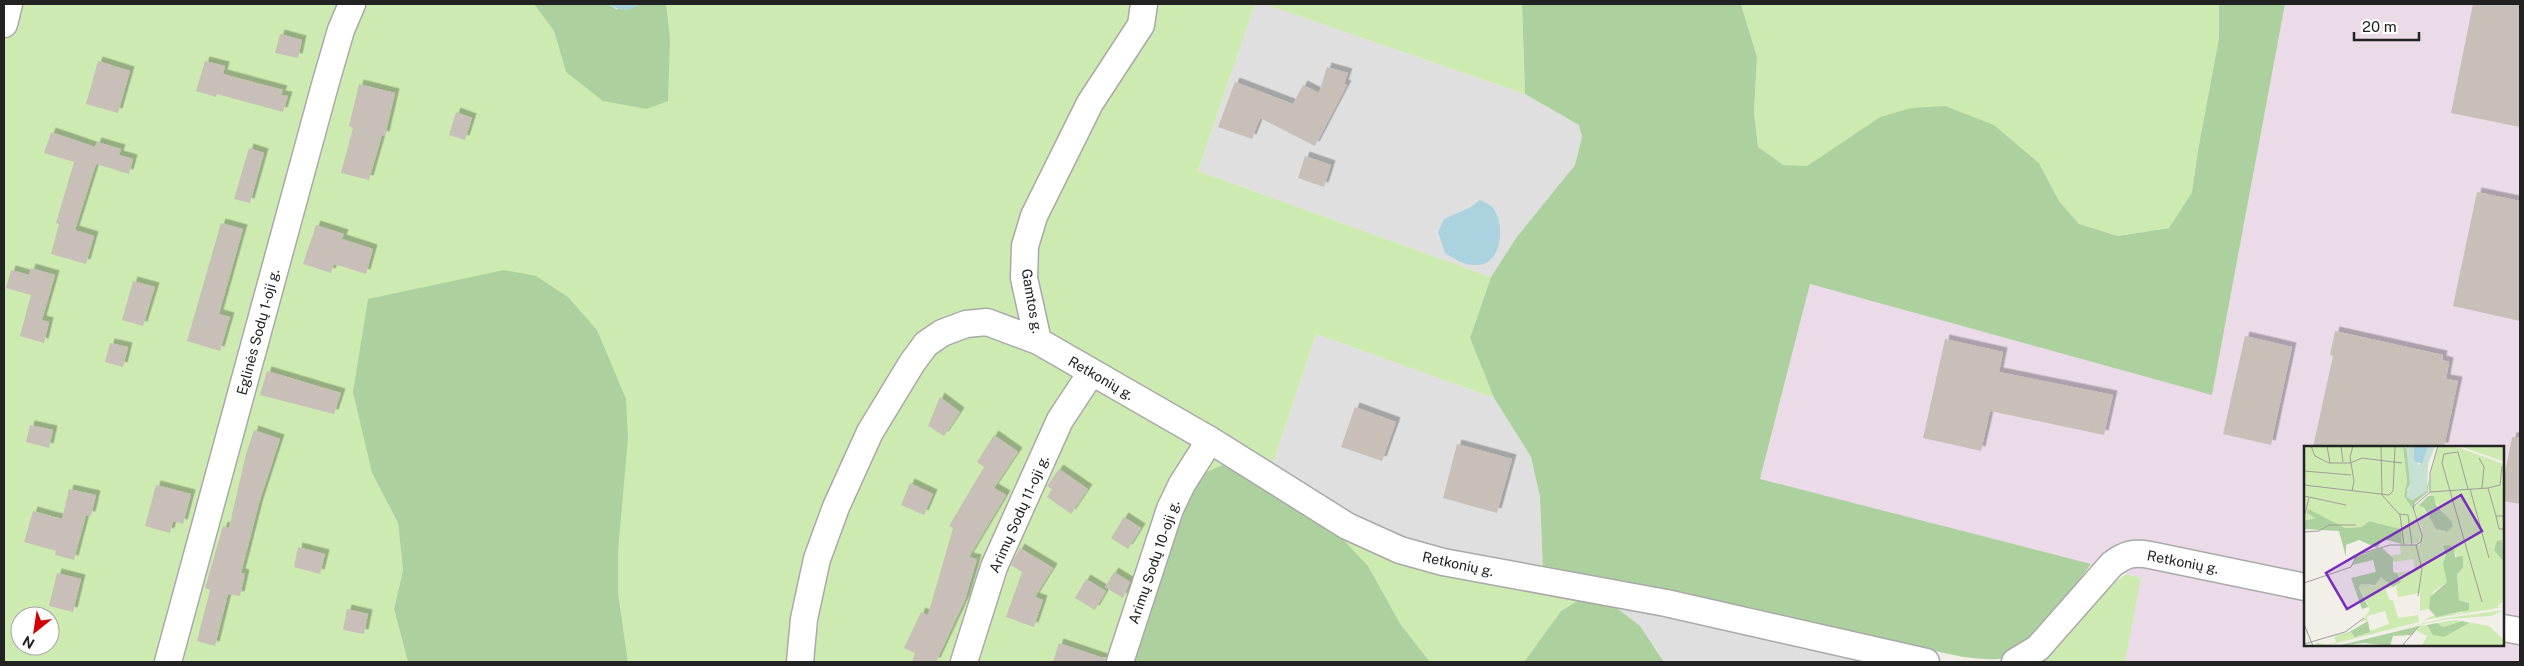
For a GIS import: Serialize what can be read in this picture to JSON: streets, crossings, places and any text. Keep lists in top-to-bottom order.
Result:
{
  "streets": {
    "street": [
      "Gamtos g.",
      "Eglinės Sodų 1-oji g.",
      "Retkonių g.",
      "Arimų Sodų 11-oji g.",
      "Arimų Sodų 10-oji g."
    ]
  },
  "crossings": [
    ["Gamtos g.", "Retkonių g."],
    ["Retkonių g.", "Arimų Sodų 11-oji g."],
    ["Retkonių g.", "Arimų Sodų 10-oji g."]
  ],
  "scale_bar": "20 m",
  "north": "bottom left"
}
